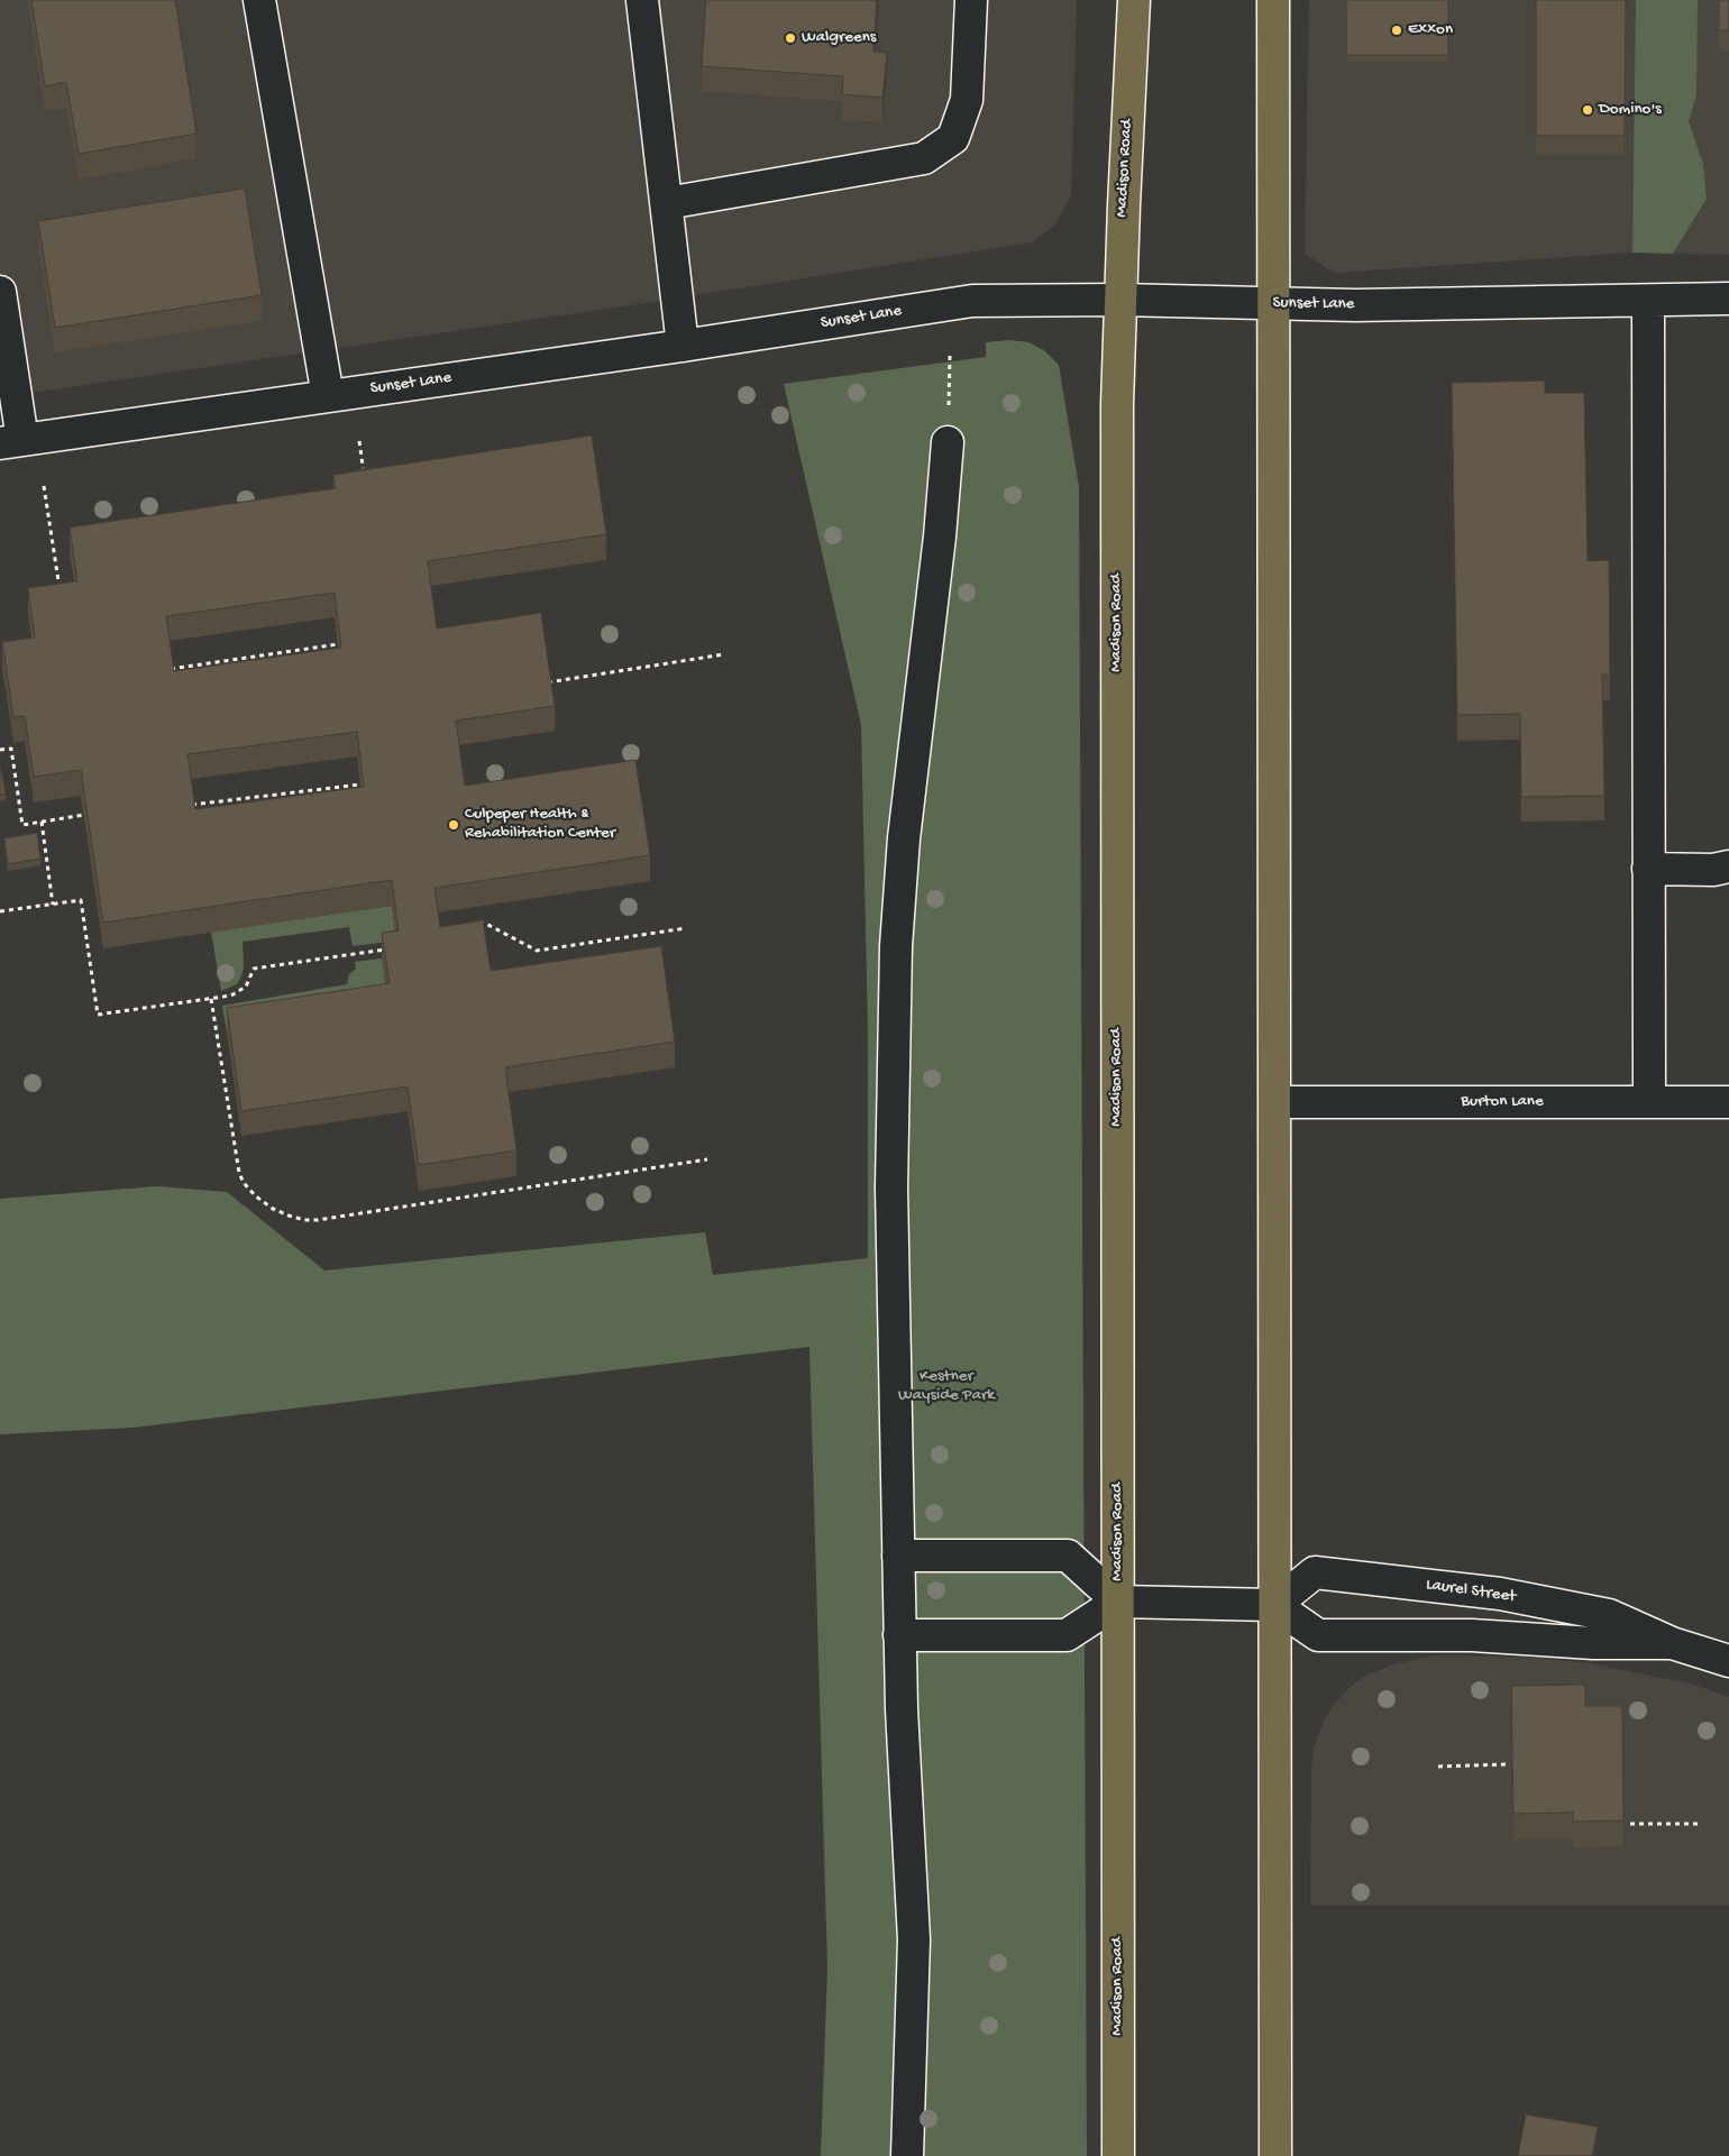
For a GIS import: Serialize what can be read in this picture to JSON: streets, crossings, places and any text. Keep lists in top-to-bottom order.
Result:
{
  "streets": {
    "main road": ["Madison Road"],
    "street": ["Sunset Lane", "Burton Lane", "Laurel Street"]
  },
  "crossings": [
    ["Madison Road", "Sunset Lane"]
  ],
  "parks": ["Kestner Wayside Park"],
  "places": [
    "Exxon",
    "Walgreens",
    "Domino's",
    "Culpeper Health & Rehabilitation Center"
  ]
}
